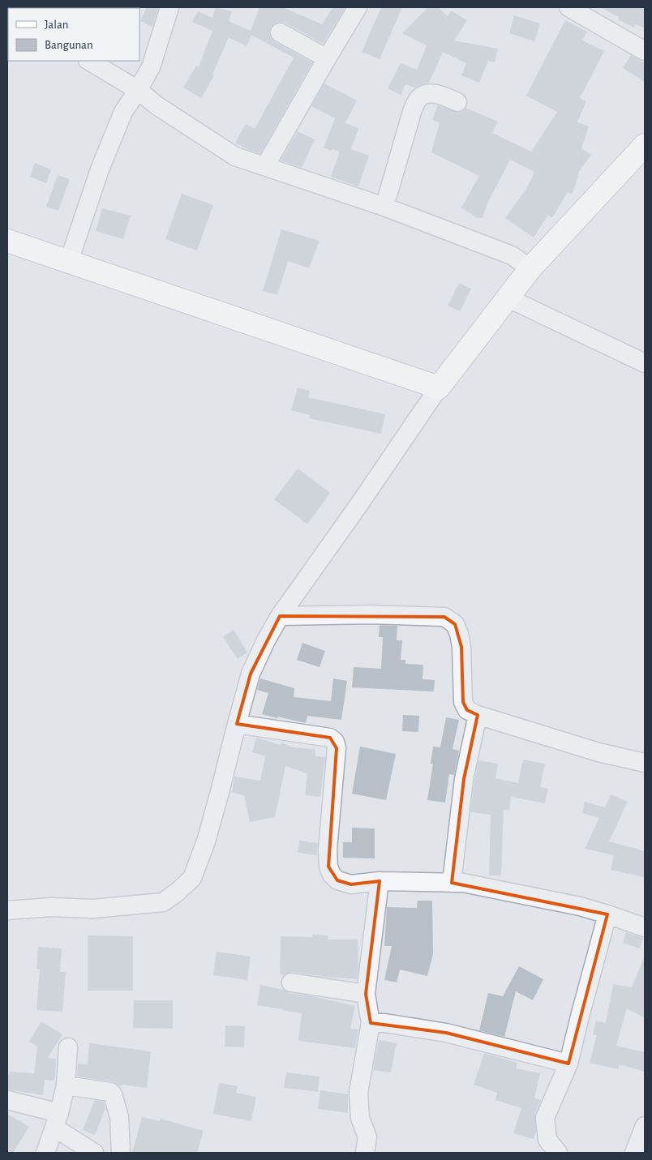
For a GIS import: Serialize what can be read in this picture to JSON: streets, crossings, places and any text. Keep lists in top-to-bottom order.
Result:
{
  "legend": ["Jalan", "Bangunan"]
}
